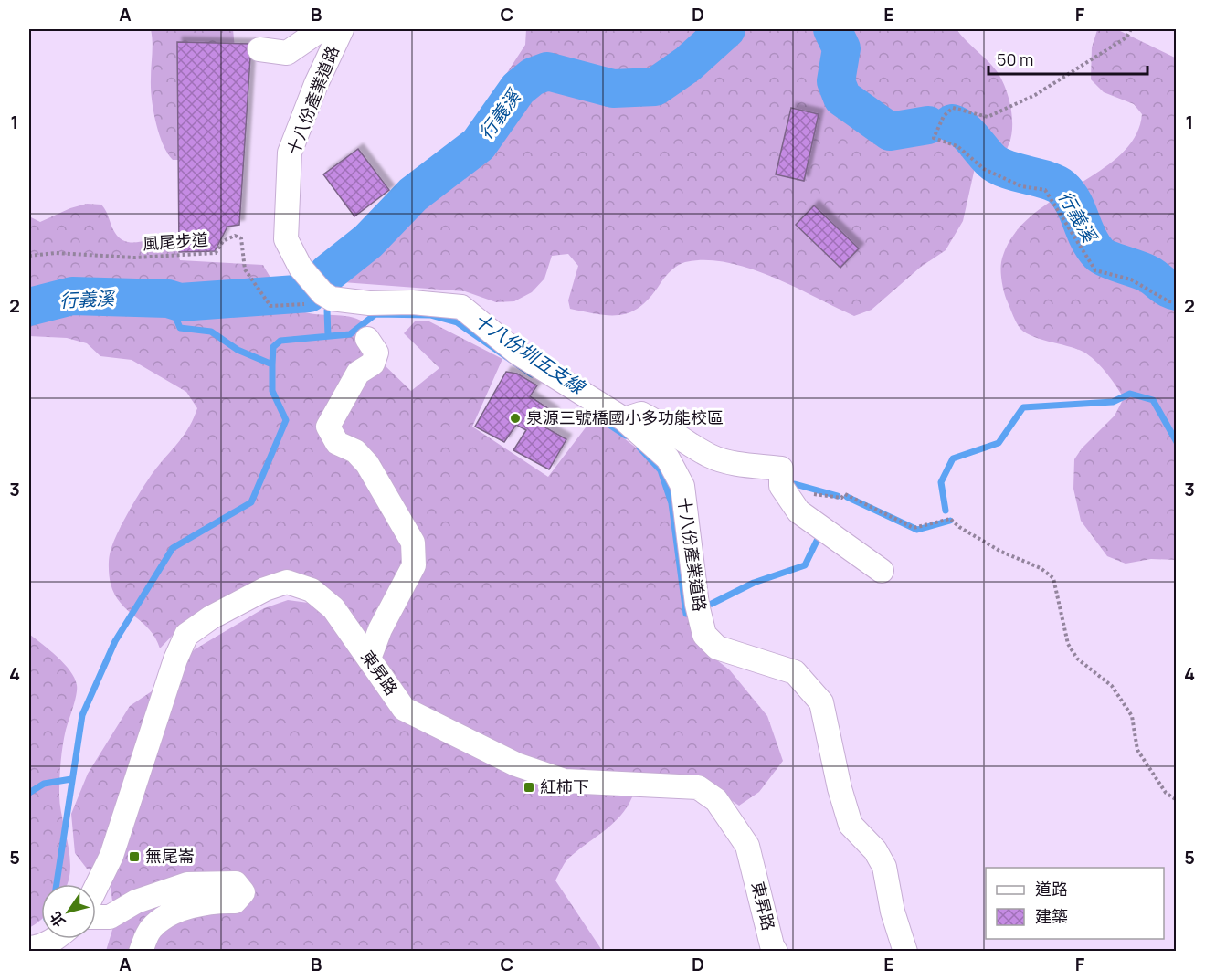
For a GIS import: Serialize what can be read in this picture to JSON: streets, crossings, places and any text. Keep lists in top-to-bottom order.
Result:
{
  "streets": {
    "street": ["十八份產業道路", "東昇路"],
    "path": ["風尾步道"]
  },
  "water": ["行義溪", "十八份圳五支線"],
  "places": {
    "other": ["泉源三號橋國小多功能校區"],
    "transit": ["紅柿下", "無尾崙"]
  },
  "legend": ["道路", "建築"],
  "scale_bar": "50 m",
  "north": "bottom left",
  "grid": {
    "columns": [
      "A",
      "B",
      "C",
      "D",
      "E",
      "F"
    ],
    "rows": [
      "1",
      "2",
      "3",
      "4",
      "5"
    ]
  }
}
